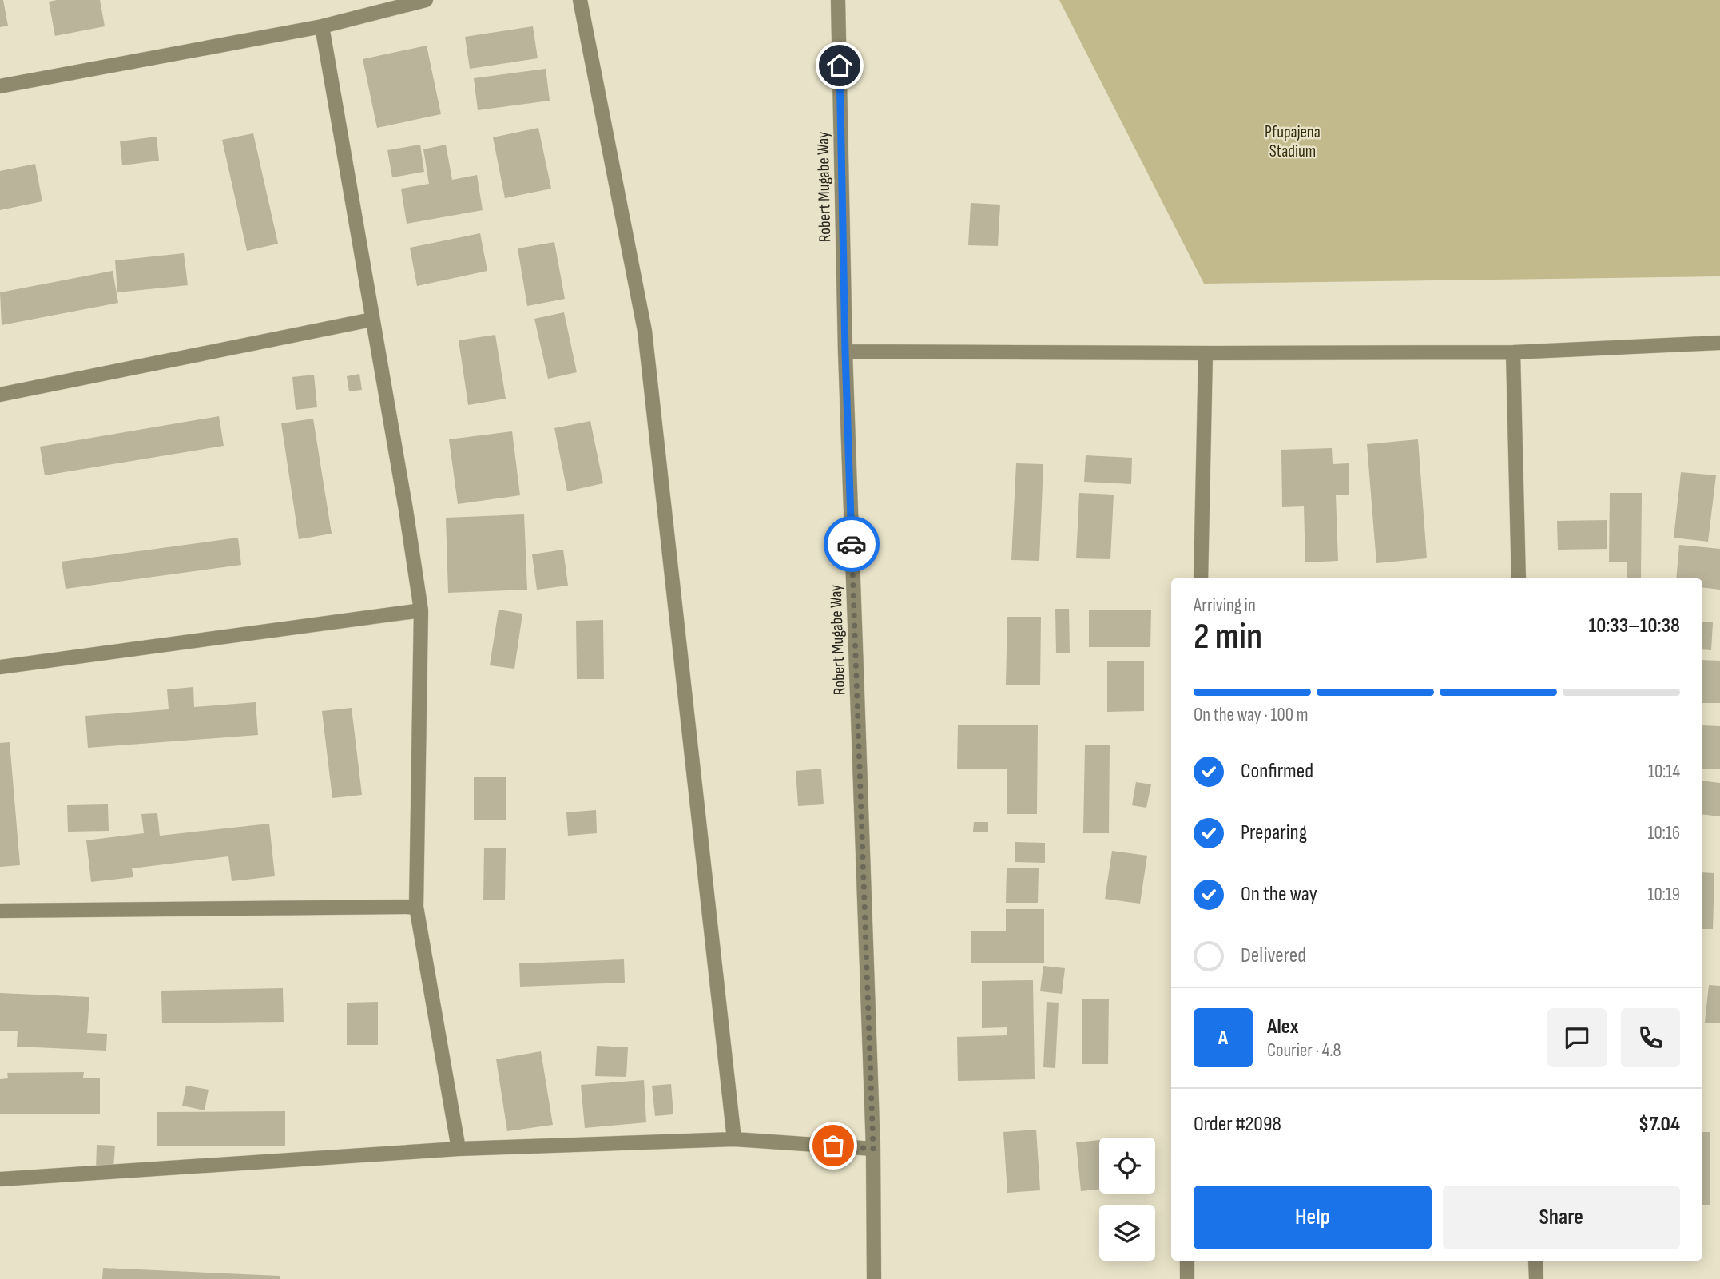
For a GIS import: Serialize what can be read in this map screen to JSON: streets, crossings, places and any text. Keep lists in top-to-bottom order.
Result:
{
  "streets": {
    "street": ["Robert Mugabe Way"]
  },
  "parks": ["Pfupajena Stadium"],
  "page": {
    "heading": ["2 min", "Arriving in", "10:33–10:38"],
    "panel": [
      "Alex",
      "Courier · 4.8",
      "Order #2098",
      "$7.04"
    ],
    "bar": "On the way · 100 m",
    "list": [
      ["Confirmed", "10:14"],
      ["Preparing", "10:16"],
      ["On the way", "10:19"],
      "Delivered"
    ],
    "round": "A",
    "buttons": ["Help", "Share"]
  }
}
